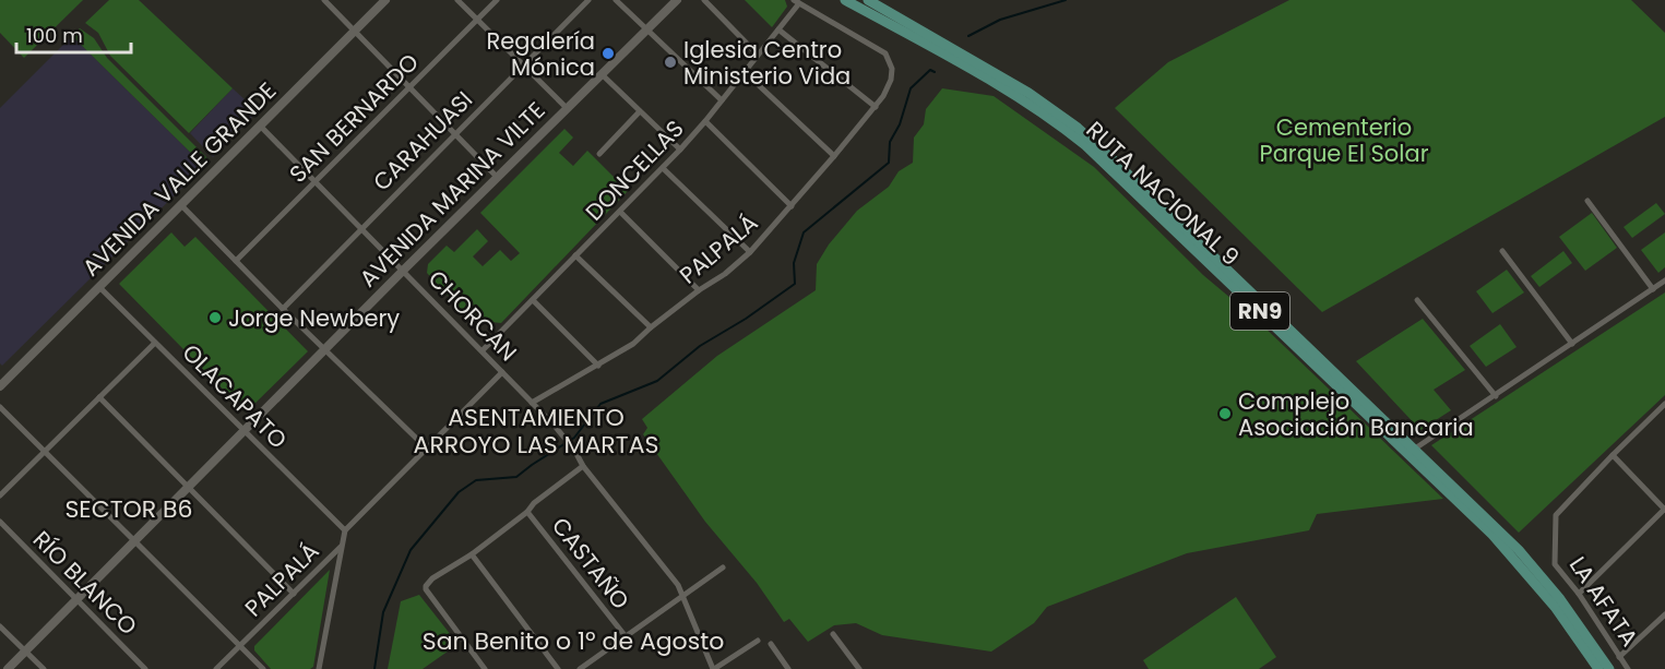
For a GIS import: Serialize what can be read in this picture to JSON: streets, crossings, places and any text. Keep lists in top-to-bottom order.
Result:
{
  "streets": {
    "main road": ["RUTA NACIONAL 9", "RN9"],
    "street": [
      "SAN BERNARDO",
      "CARAHUASI",
      "DONCELLAS",
      "AVENIDA VALLE GRANDE",
      "AVENIDA MARINA VILTE",
      "PALPALÁ",
      "CHORCAN",
      "OLACAPATO",
      "CASTAÑO",
      "RÍO BLANCO",
      "LA AFATA"
    ]
  },
  "crossings": [
    ["SAN BERNARDO", "CHORCAN"],
    ["CARAHUASI", "CHORCAN"],
    ["DONCELLAS", "PALPALÁ"],
    ["DONCELLAS", "CHORCAN"],
    ["AVENIDA VALLE GRANDE", "CHORCAN"],
    ["AVENIDA VALLE GRANDE", "OLACAPATO"],
    ["AVENIDA MARINA VILTE", "CHORCAN"],
    ["AVENIDA MARINA VILTE", "OLACAPATO"],
    ["AVENIDA MARINA VILTE", "RÍO BLANCO"],
    ["PALPALÁ", "CHORCAN"],
    ["PALPALÁ", "OLACAPATO"]
  ],
  "districts": ["ASENTAMIENTO ARROYO LAS MARTAS", "SECTOR B6", "San Benito o 1º de Agosto"],
  "parks": ["Cementerio Parque El Solar"],
  "places": [
    "Regalería Mónica",
    "Iglesia Centro Ministerio Vida",
    "Jorge Newbery",
    "Complejo Asociación Bancaria"
  ],
  "scale_bar": "100 m"
}
